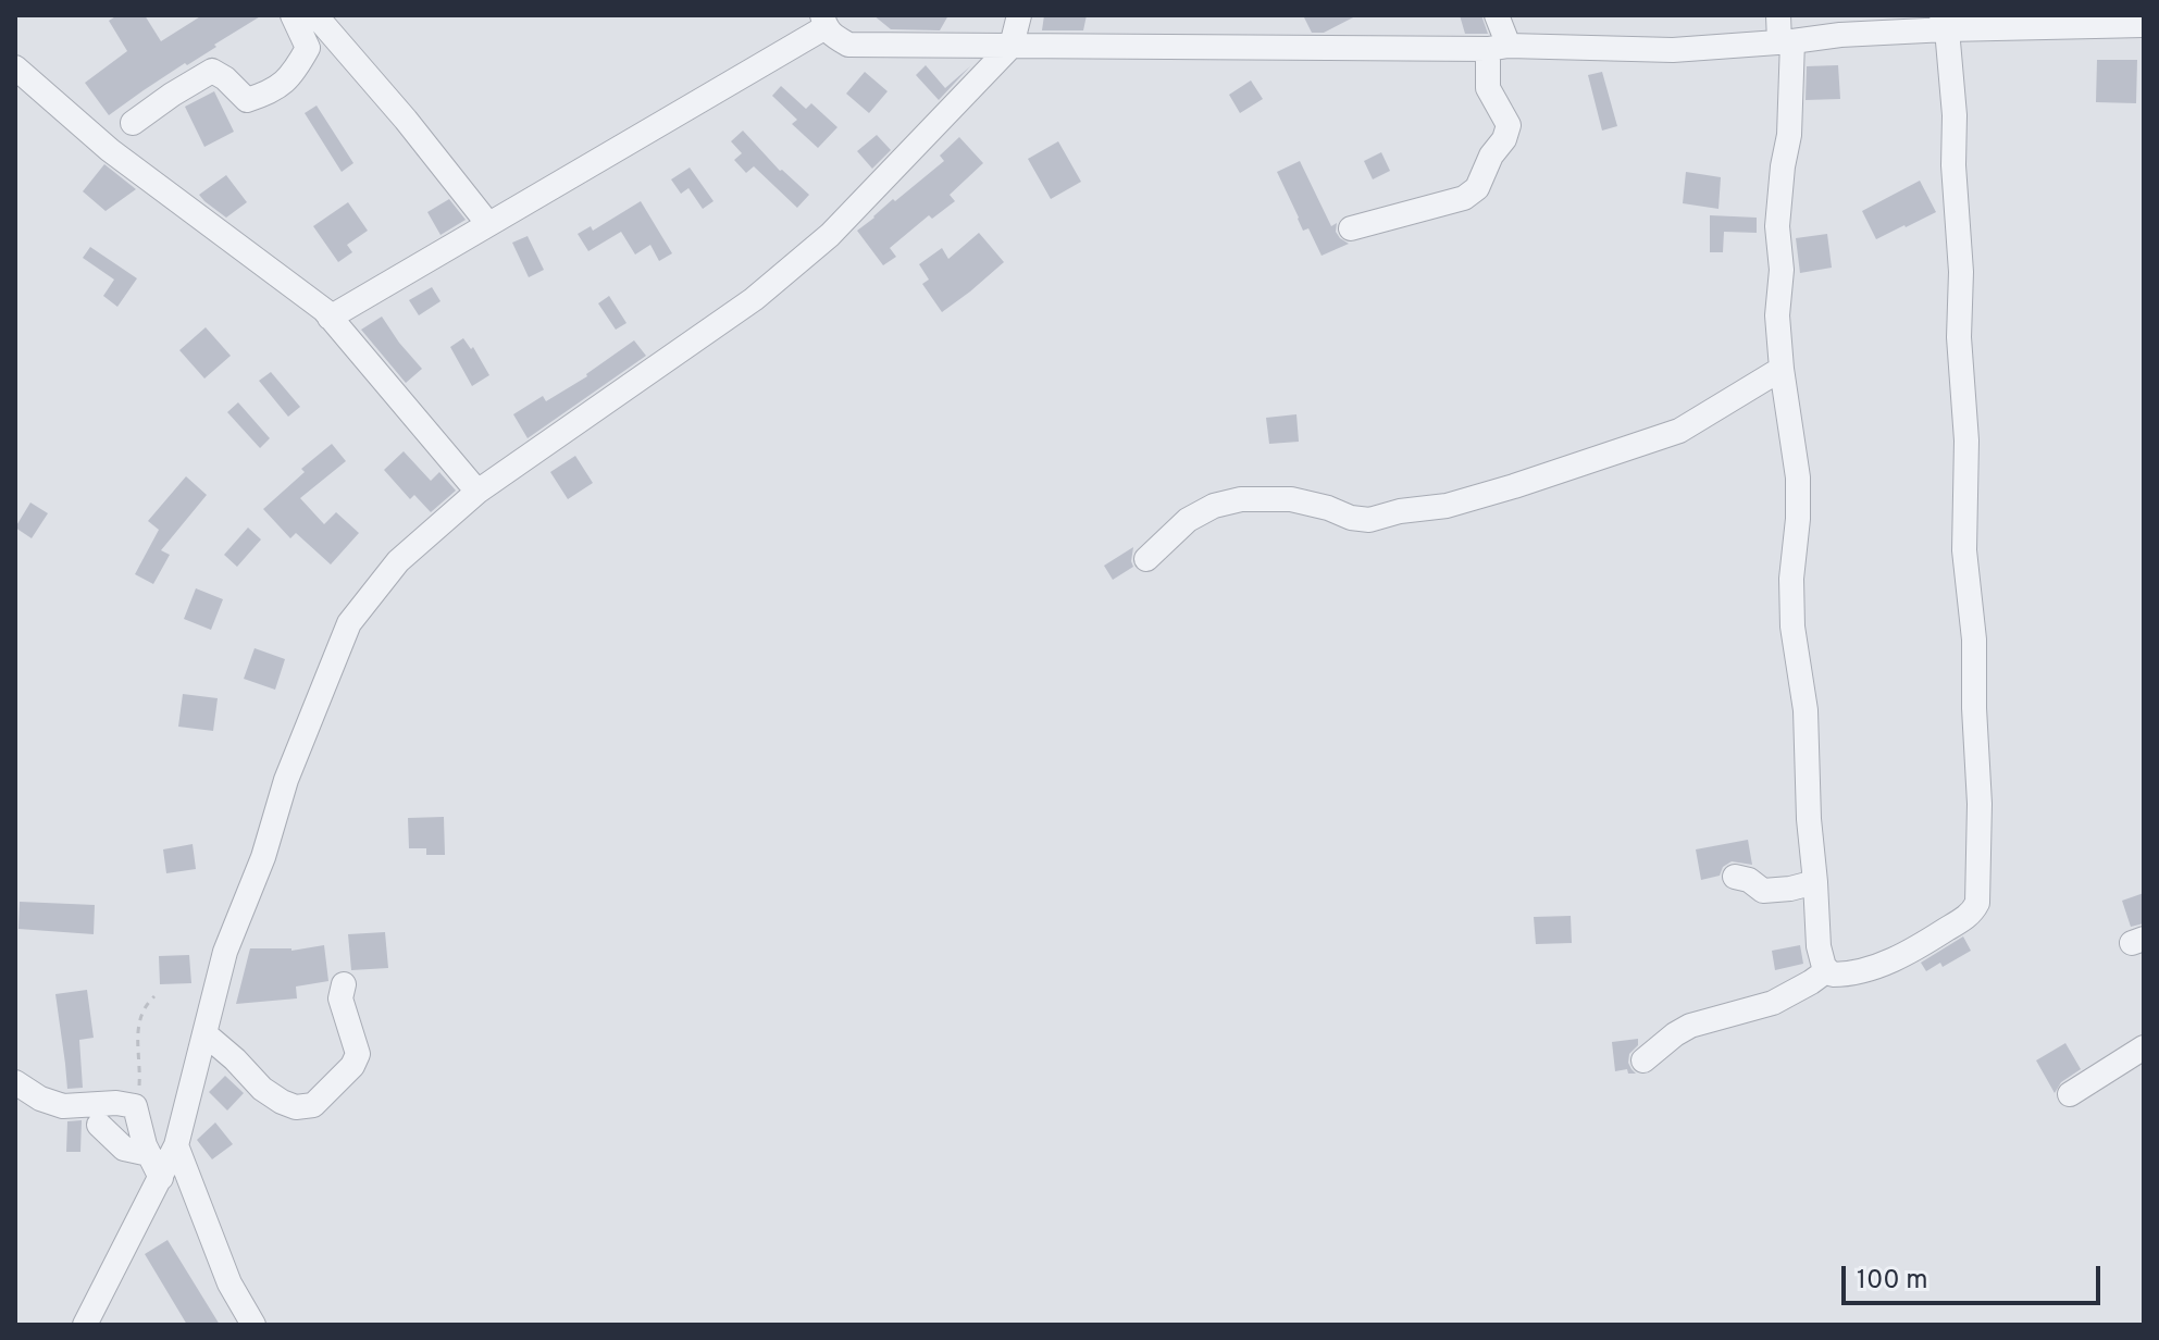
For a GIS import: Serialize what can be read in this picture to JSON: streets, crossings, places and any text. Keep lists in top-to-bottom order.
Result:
{
  "scale_bar": "100 m"
}
